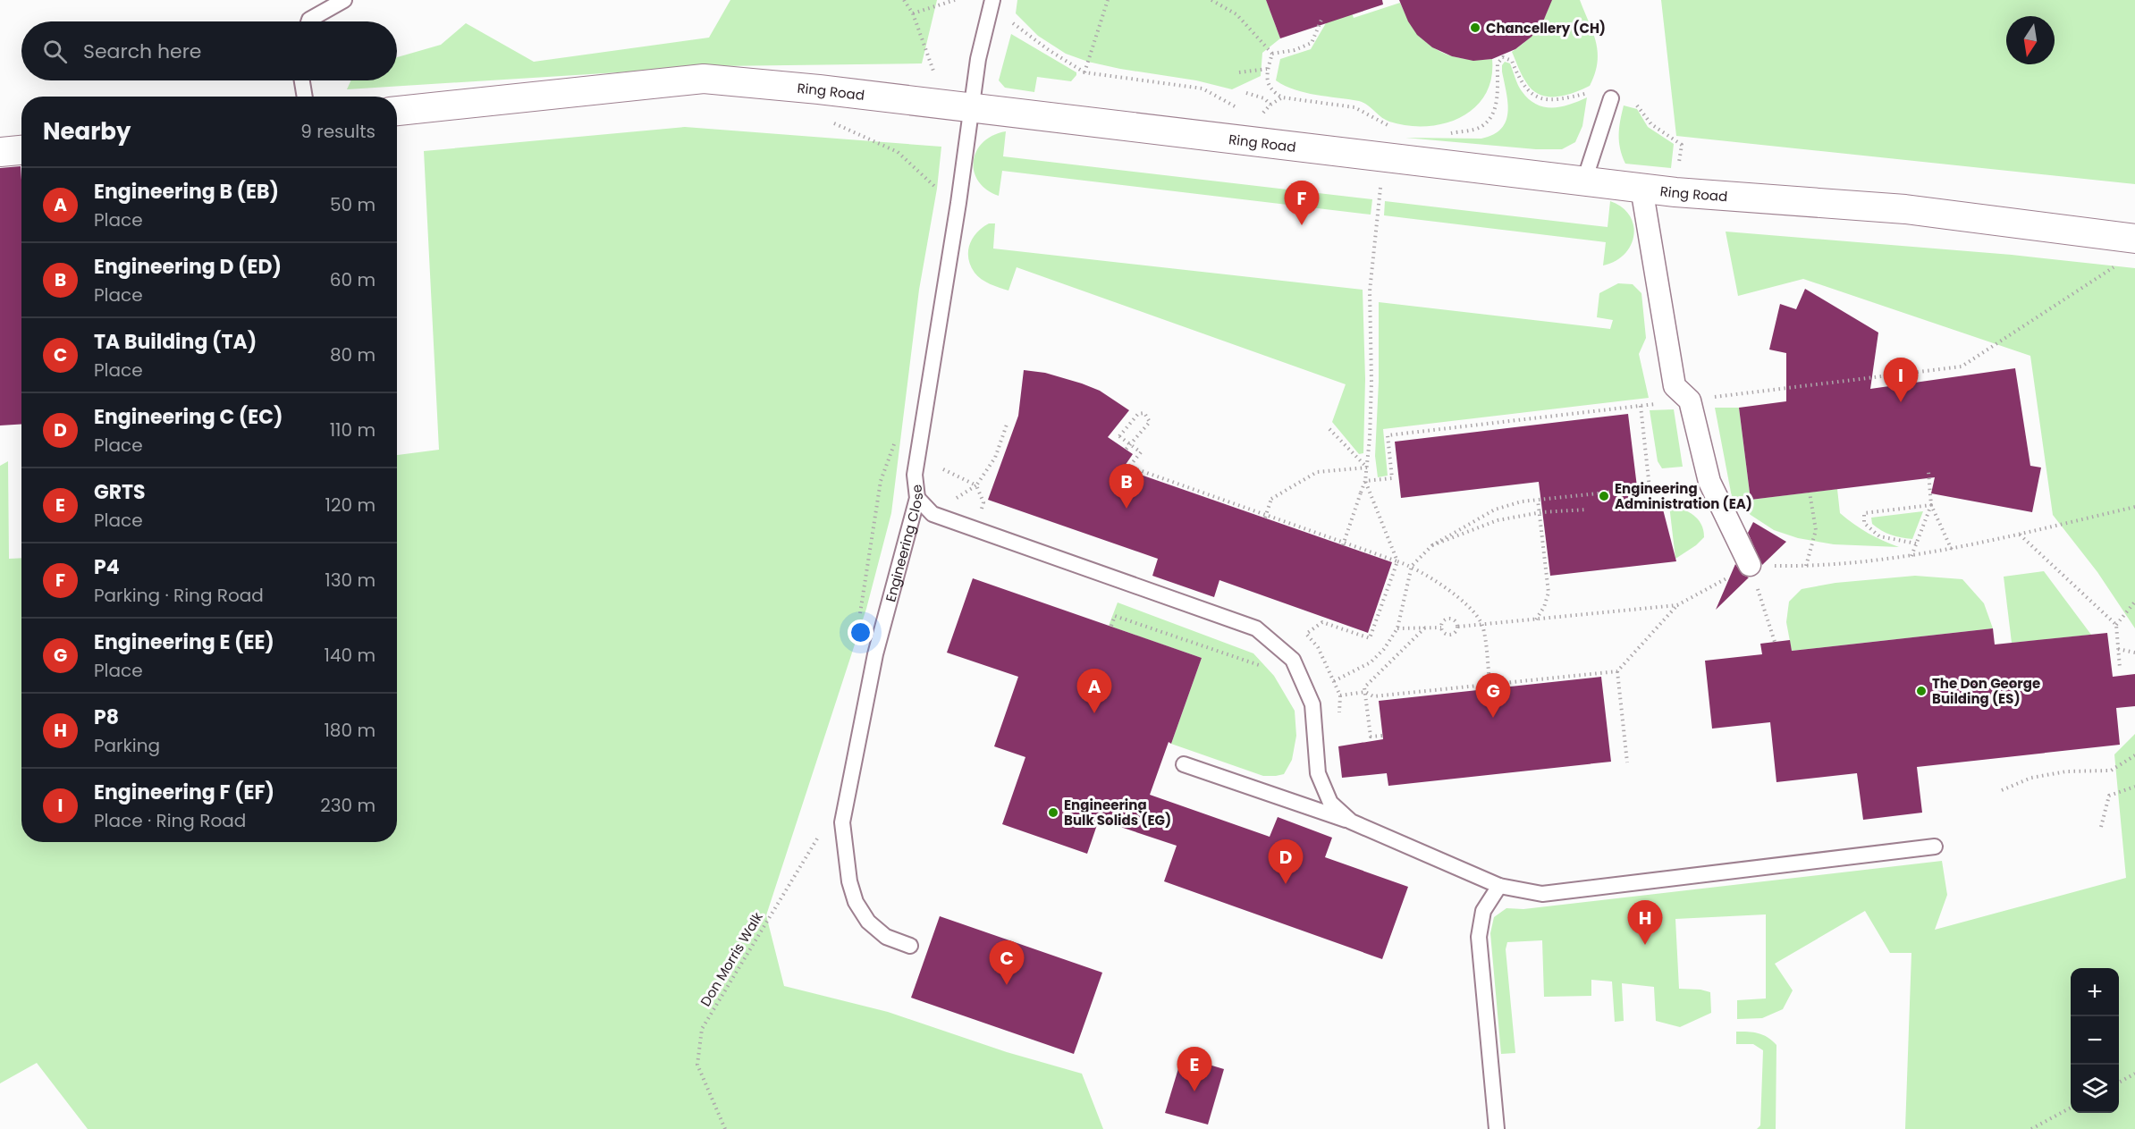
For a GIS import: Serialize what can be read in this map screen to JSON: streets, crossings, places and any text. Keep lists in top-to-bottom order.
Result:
{
  "streets": {
    "street": ["Ring Road"],
    "lane": ["Engineering Close"],
    "path": ["Don Morris Walk"]
  },
  "crossings": [
    ["Ring Road", "Engineering Close"],
    ["Engineering Close", "Don Morris Walk"]
  ],
  "places": [
    "Chancellery (CH)",
    "Engineering Administration (EA)",
    "The Don George Building (ES)",
    "Engineering Bulk Solids (EG)"
  ],
  "north": "bottom",
  "page": {
    "search": "Search here",
    "heading": ["Nearby", "9 results"],
    "list": [
      {
        "mark": "A",
        "name": "Engineering B (EB)",
        "note": "Place",
        "value": "50 m"
      },
      {
        "mark": "B",
        "name": "Engineering D (ED)",
        "note": "Place",
        "value": "60 m"
      },
      {
        "mark": "C",
        "name": "TA Building (TA)",
        "note": "Place",
        "value": "80 m"
      },
      {
        "mark": "D",
        "name": "Engineering C (EC)",
        "note": "Place",
        "value": "110 m"
      },
      {
        "mark": "E",
        "name": "GRTS",
        "note": "Place",
        "value": "120 m"
      },
      {
        "mark": "F",
        "name": "P4",
        "note": "Parking · Ring Road",
        "value": "130 m"
      },
      {
        "mark": "G",
        "name": "Engineering E (EE)",
        "note": "Place",
        "value": "140 m"
      },
      {
        "mark": "H",
        "name": "P8",
        "note": "Parking",
        "value": "180 m"
      },
      {
        "mark": "I",
        "name": "Engineering F (EF)",
        "note": "Place · Ring Road",
        "value": "230 m"
      }
    ],
    "pins": [
      "F",
      "I",
      "B",
      "A",
      "G",
      "D",
      "H",
      "C",
      "E"
    ],
    "map_buttons": ["+", "−"]
  }
}
